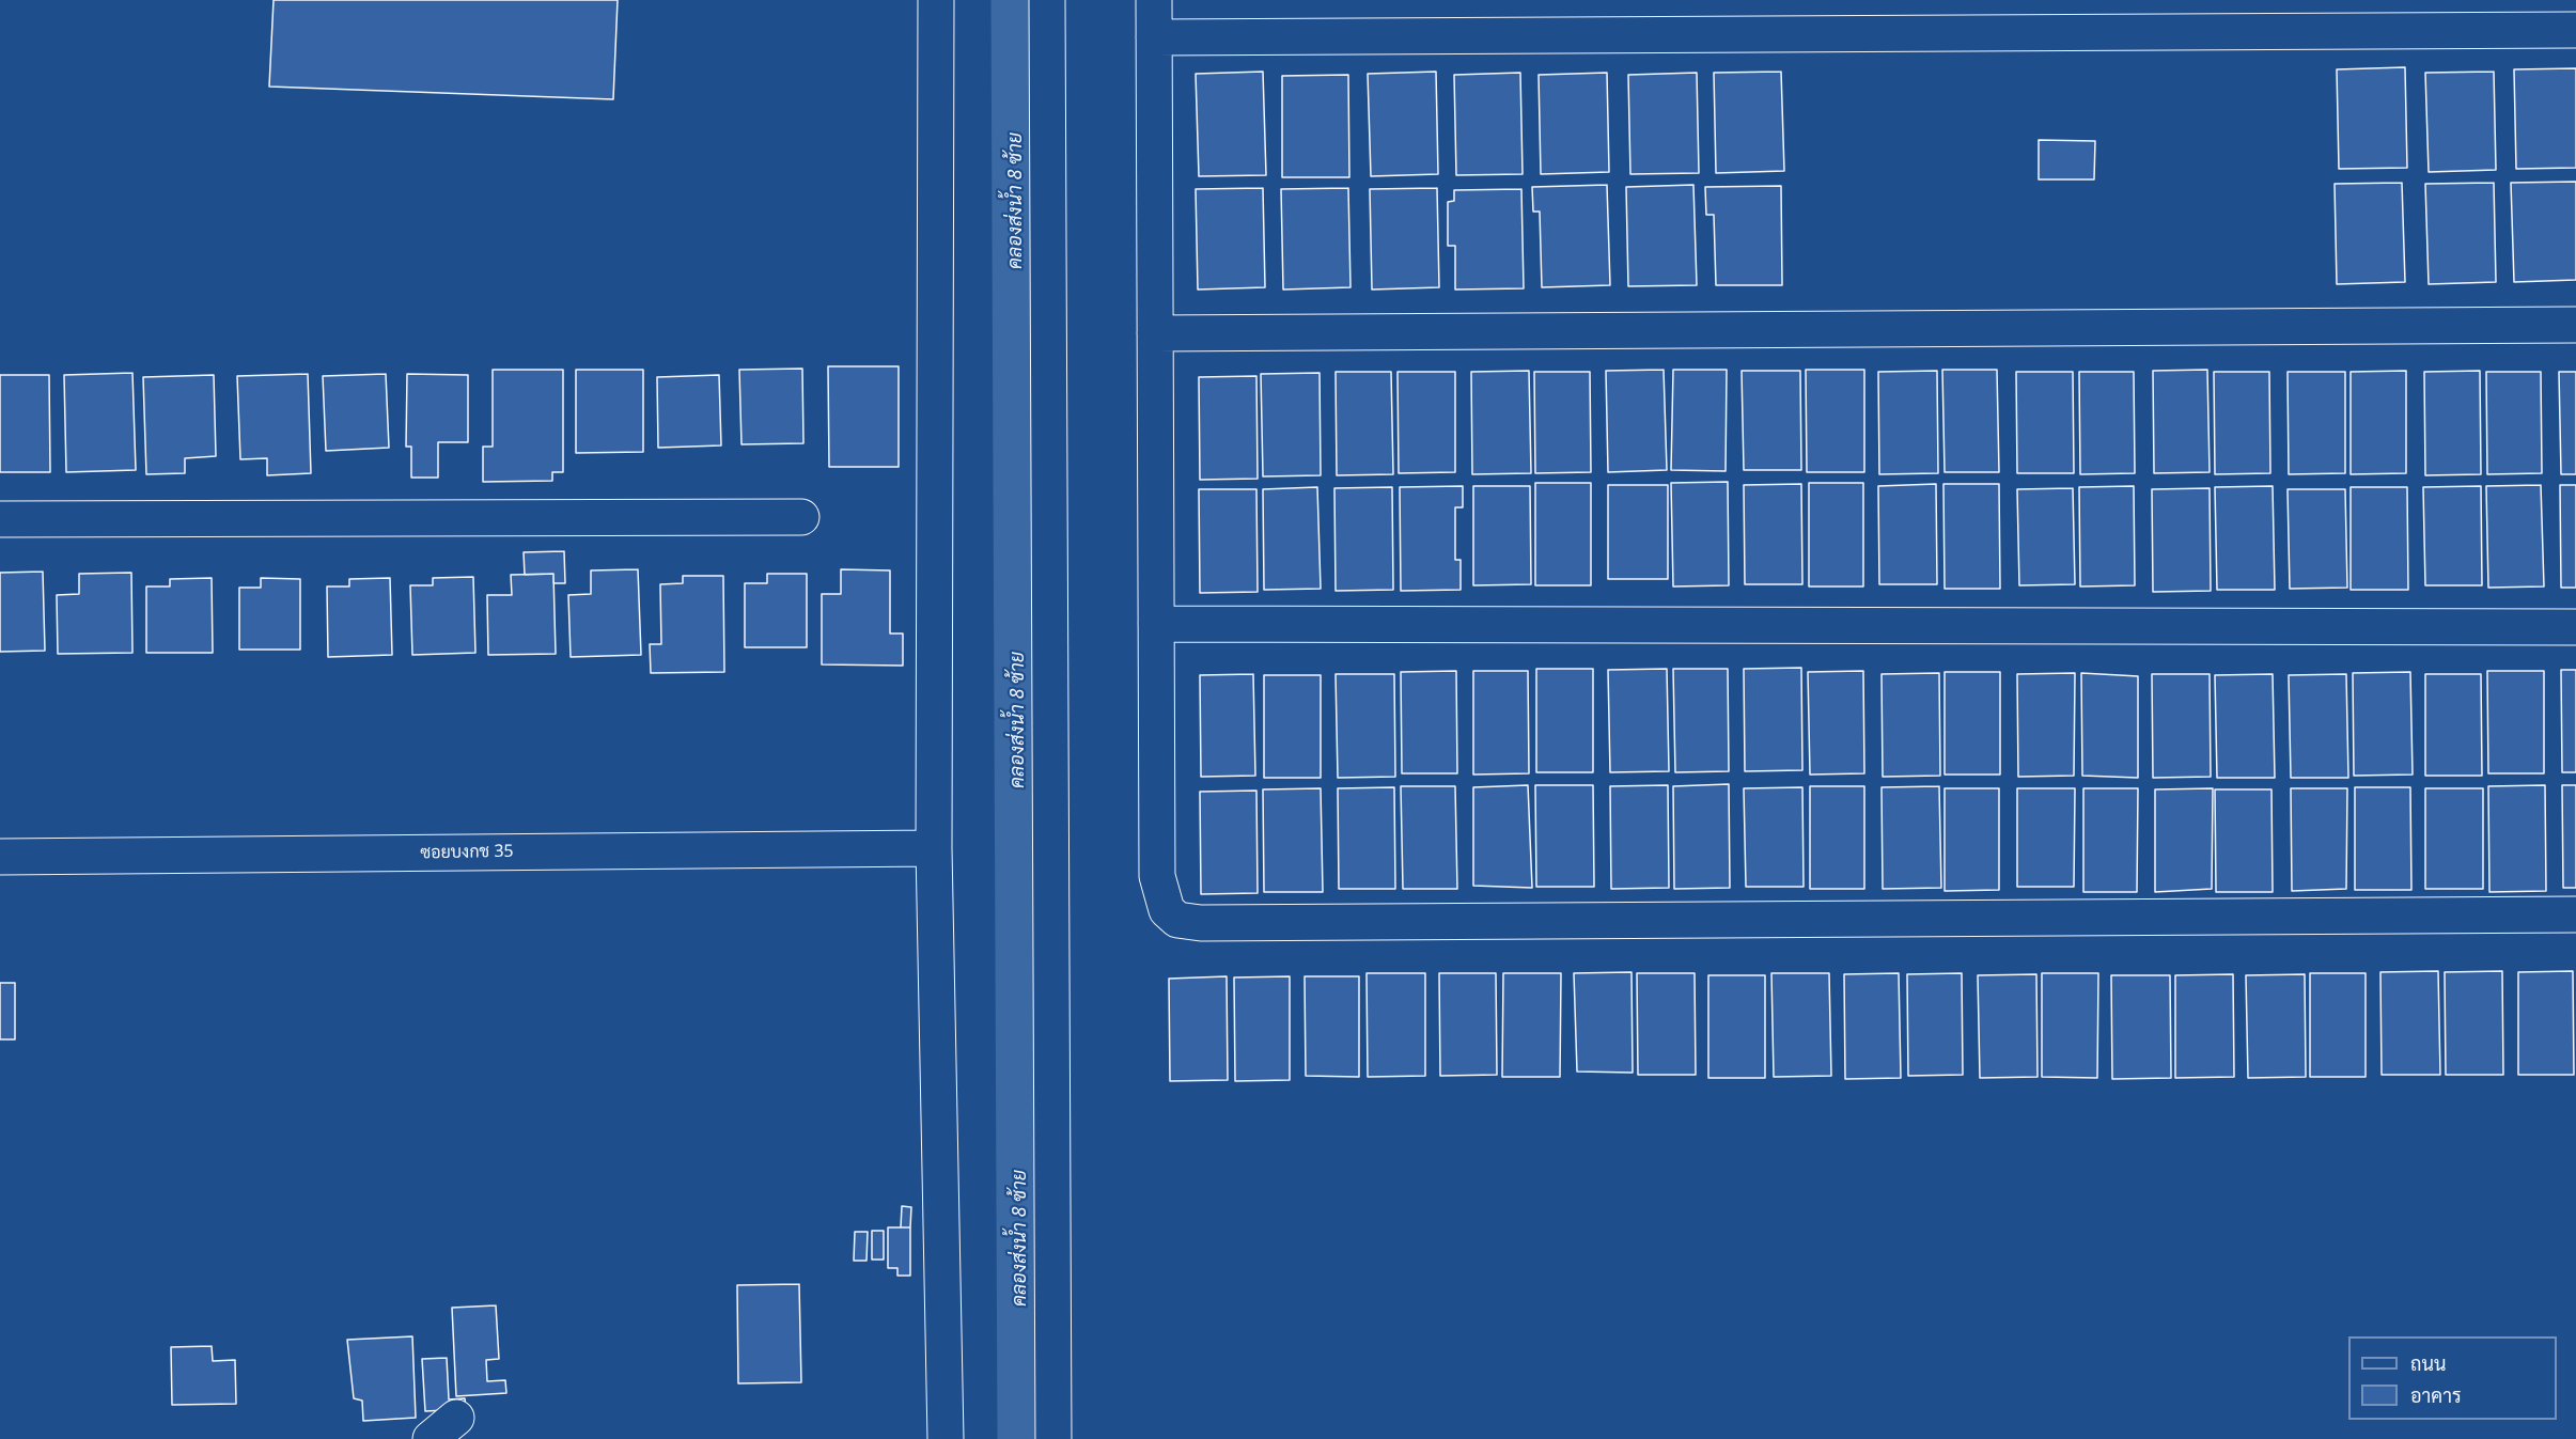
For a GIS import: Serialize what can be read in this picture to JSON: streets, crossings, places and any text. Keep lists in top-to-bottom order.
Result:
{
  "streets": {
    "street": ["ซอยบงกช 35"]
  },
  "water": ["คลองส่งน้ำ 8 ซ้าย"],
  "legend": ["ถนน", "อาคาร"]
}
